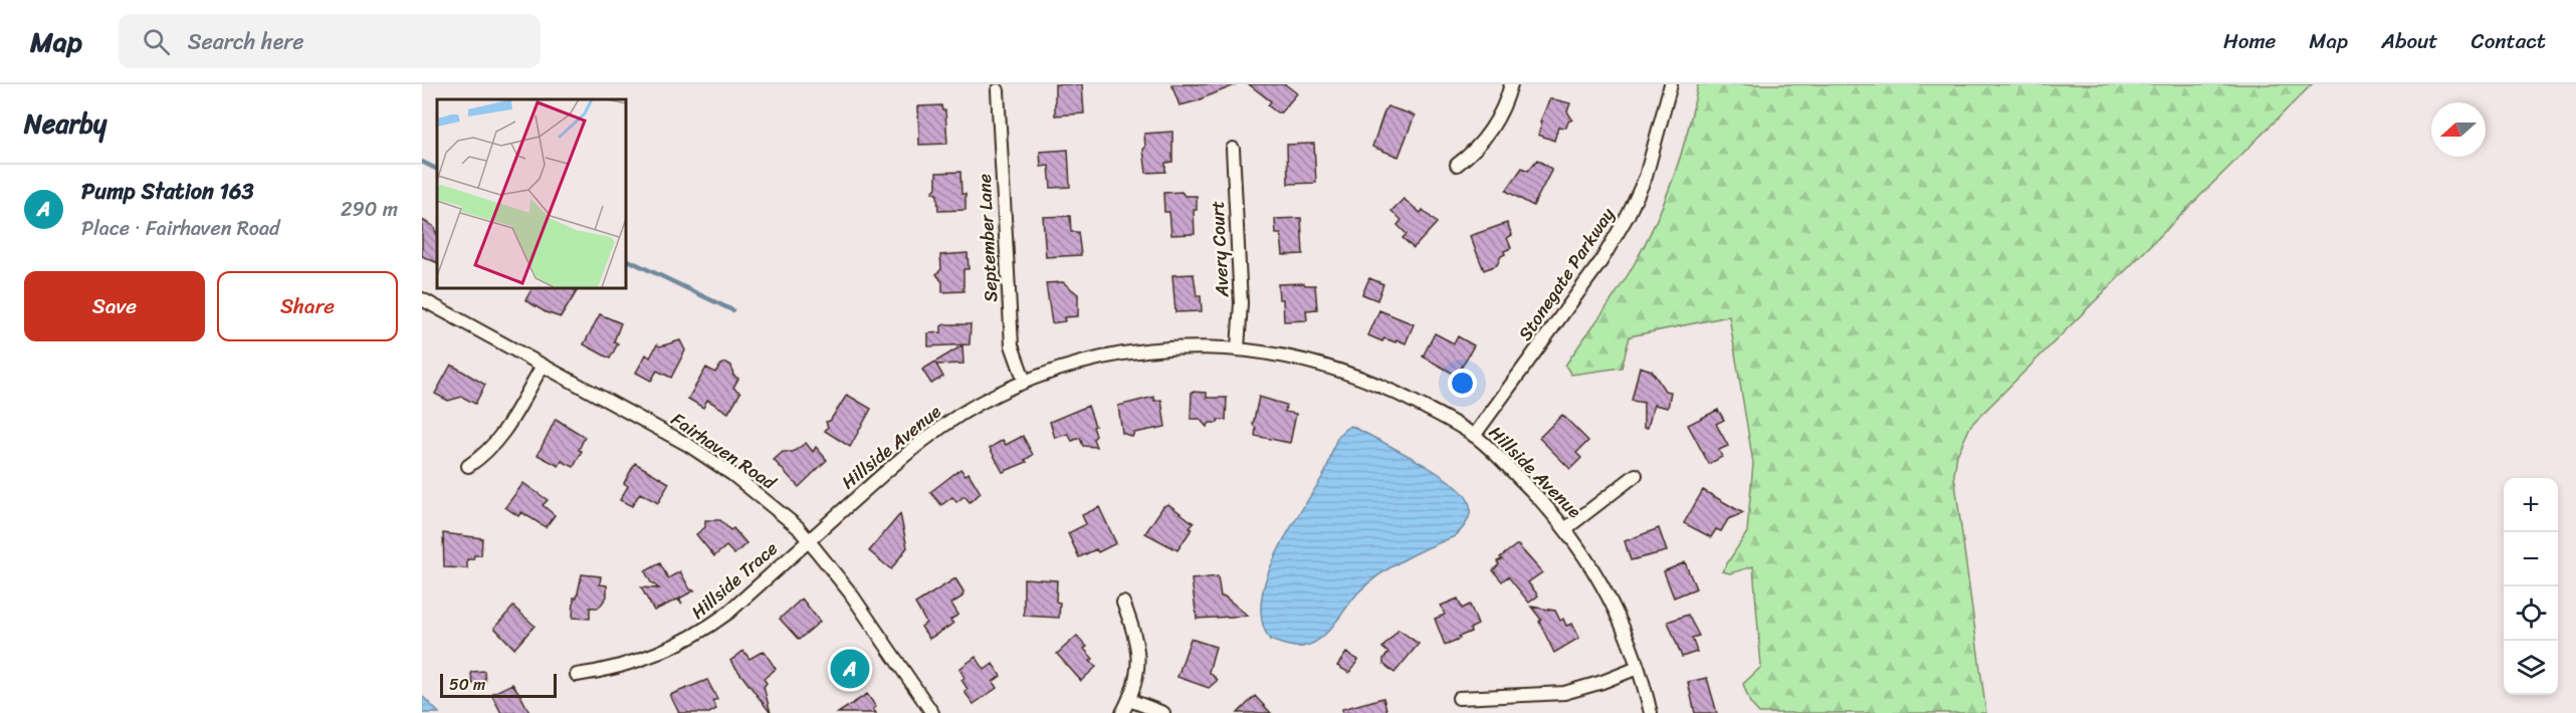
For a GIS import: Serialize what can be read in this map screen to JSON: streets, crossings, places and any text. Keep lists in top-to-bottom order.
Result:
{
  "streets": {
    "street": [
      "September Lane",
      "Avery Court",
      "Stonegate Parkway",
      "Hillside Avenue",
      "Fairhaven Road",
      "Hillside Trace"
    ]
  },
  "crossings": [
    ["September Lane", "Hillside Avenue"],
    ["Avery Court", "Hillside Avenue"],
    ["Stonegate Parkway", "Hillside Avenue"],
    ["Hillside Avenue", "Fairhaven Road"],
    ["Hillside Avenue", "Hillside Trace"],
    ["Fairhaven Road", "Hillside Trace"]
  ],
  "scale_bar": "50 m",
  "north": "left",
  "page": {
    "header": "Map",
    "search": "Search here",
    "nav": [
      "Home",
      "Map",
      "About",
      "Contact"
    ],
    "heading": "Nearby",
    "list": [
      {
        "mark": "A",
        "name": "Pump Station 163",
        "note": "Place · Fairhaven Road",
        "value": "290 m"
      }
    ],
    "buttons": ["Save", "Share"],
    "map_buttons": ["+", "−"],
    "pins": "A",
    "scale": "50 m"
  }
}
